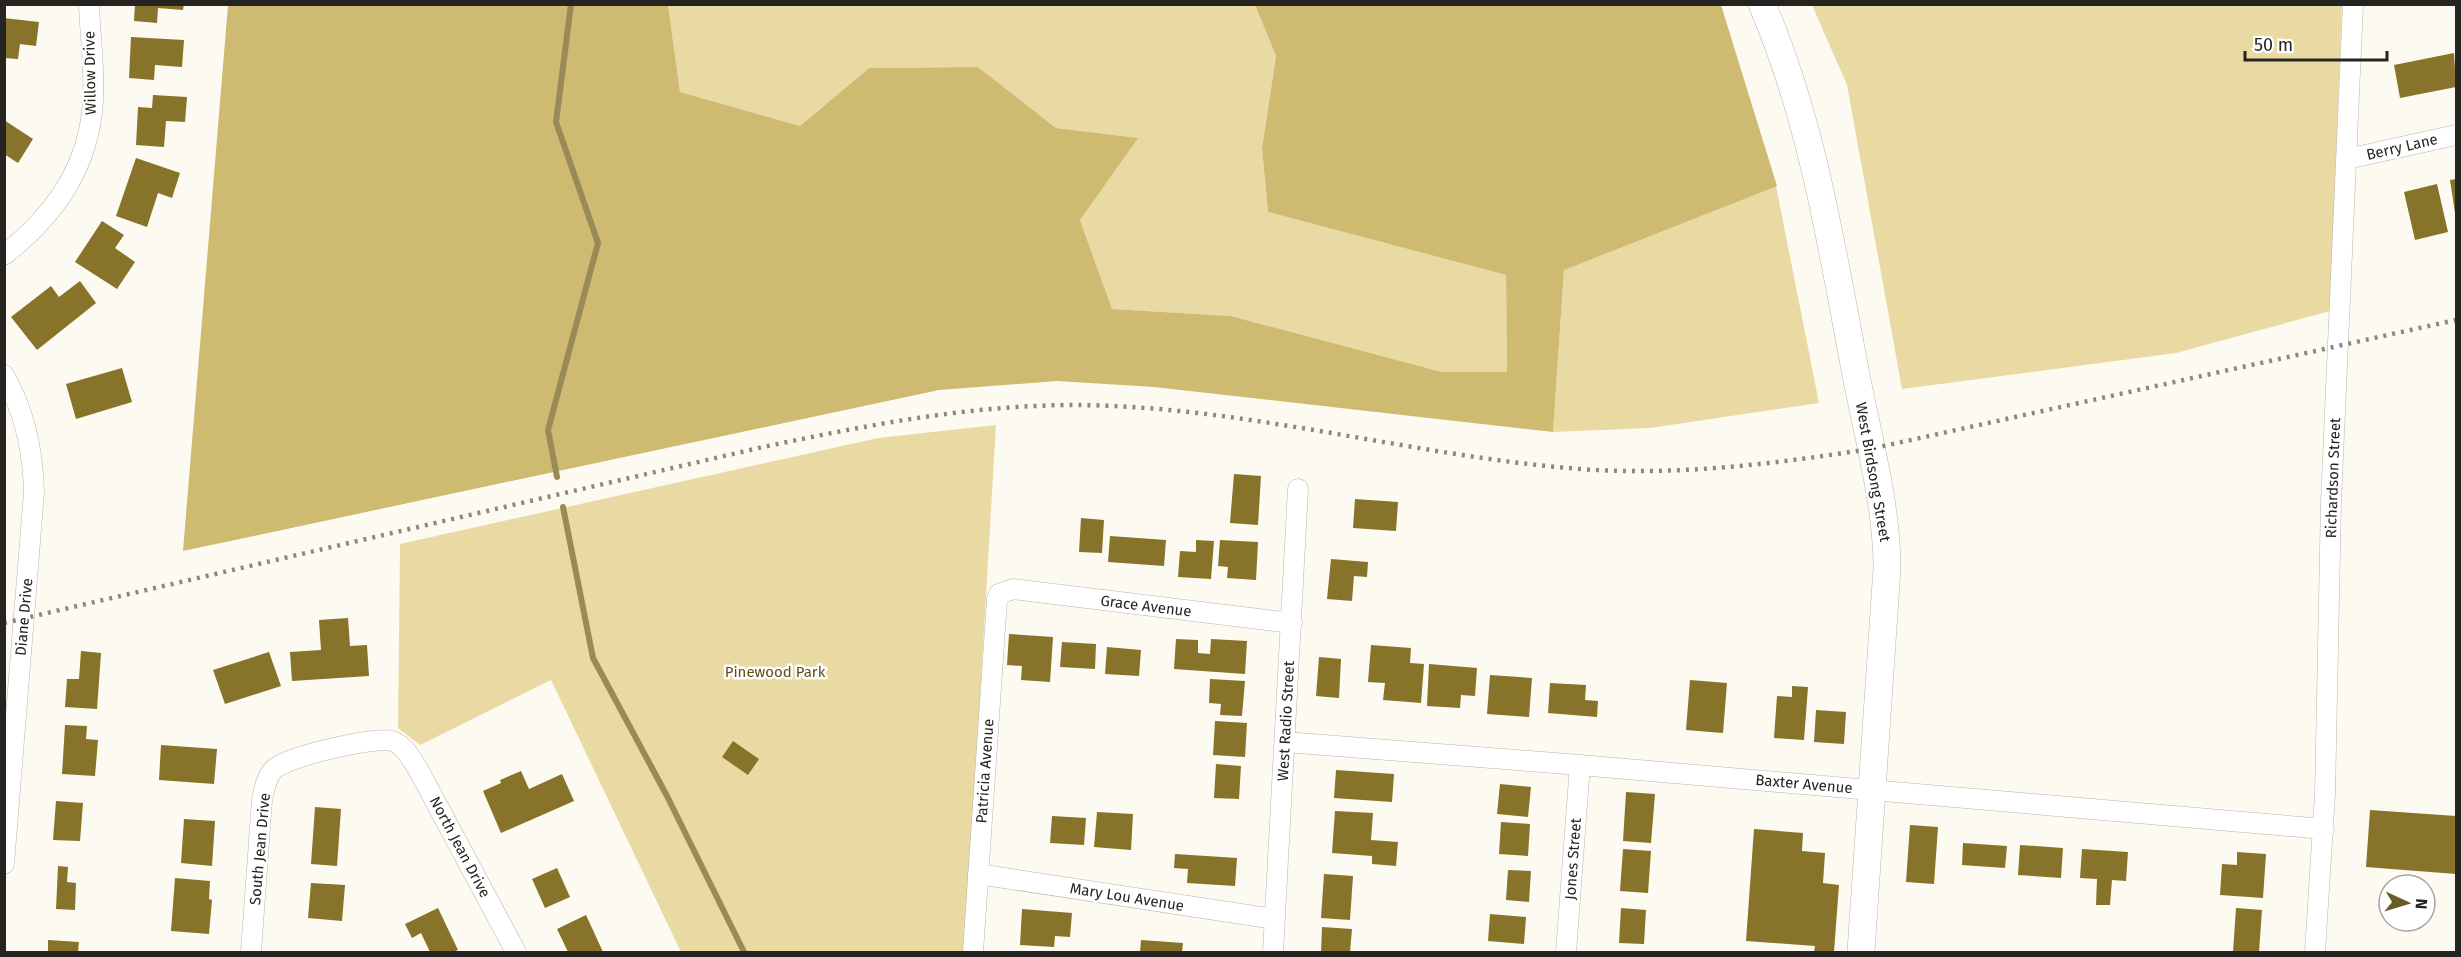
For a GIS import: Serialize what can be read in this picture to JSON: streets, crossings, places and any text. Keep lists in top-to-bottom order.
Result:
{
  "streets": {
    "street": [
      "Willow Drive",
      "Berry Lane",
      "West Birdsong Street",
      "Richardson Street",
      "Grace Avenue",
      "Diane Drive",
      "West Radio Street",
      "Patricia Avenue",
      "Baxter Avenue",
      "North Jean Drive",
      "South Jean Drive",
      "Jones Street",
      "Mary Lou Avenue"
    ]
  },
  "crossings": [
    ["Berry Lane", "Richardson Street"],
    ["West Birdsong Street", "Baxter Avenue"],
    ["Richardson Street", "Baxter Avenue"],
    ["Grace Avenue", "West Radio Street"],
    ["Grace Avenue", "Patricia Avenue"],
    ["West Radio Street", "Baxter Avenue"],
    ["West Radio Street", "Mary Lou Avenue"],
    ["Patricia Avenue", "Mary Lou Avenue"],
    ["Baxter Avenue", "Jones Street"],
    ["North Jean Drive", "South Jean Drive"]
  ],
  "parks": ["Pinewood Park"],
  "scale_bar": "50 m",
  "north": "right"
}
